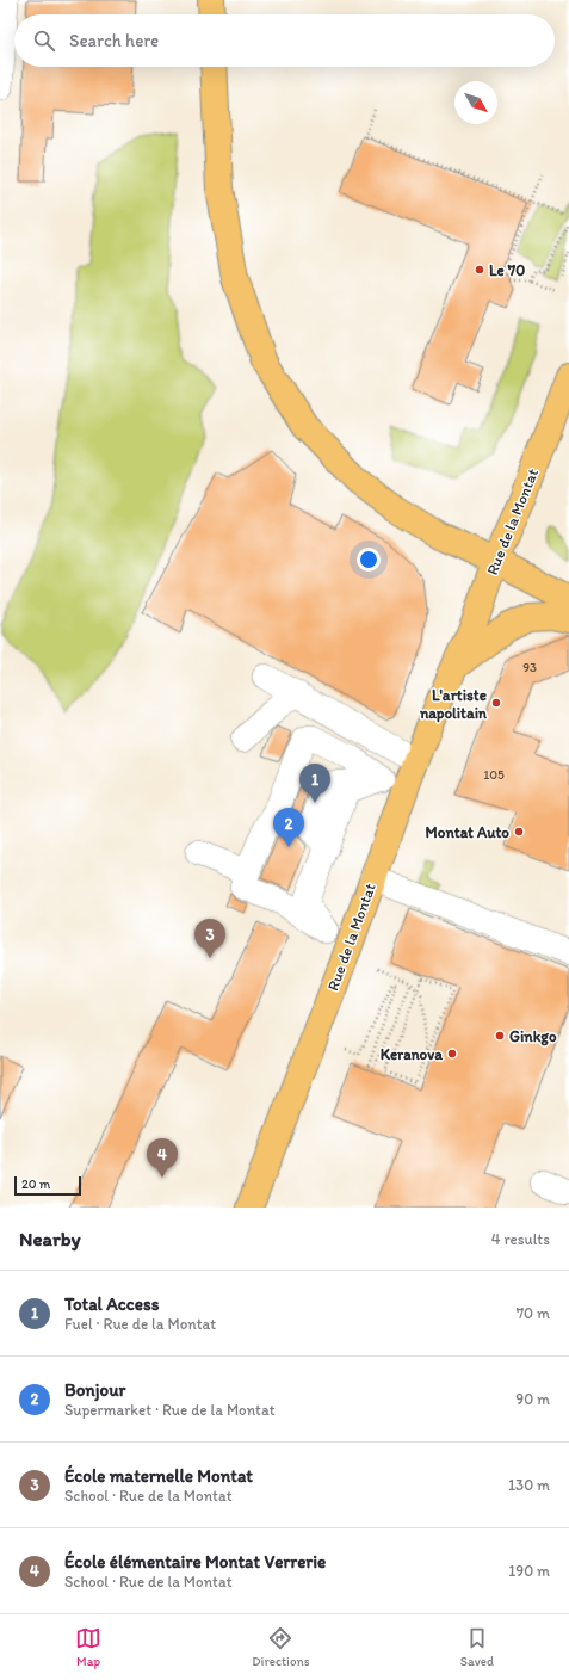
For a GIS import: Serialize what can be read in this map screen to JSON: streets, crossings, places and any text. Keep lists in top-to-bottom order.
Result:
{
  "streets": {
    "main road": ["Rue de la Montat"]
  },
  "places": [
    "Le 70",
    "L'artiste napolitain",
    "Montat Auto",
    "Ginkgo",
    "Keranova"
  ],
  "house_numbers": ["93", "105"],
  "scale_bar": "20 m",
  "north": "bottom right",
  "page": {
    "search": "Search here",
    "pins": [
      "1",
      "2",
      "3",
      "4"
    ],
    "scale": "20 m",
    "heading": ["Nearby", "4 results"],
    "list": [
      {
        "mark": "1",
        "name": "Total Access",
        "note": "Fuel · Rue de la Montat",
        "value": "70 m"
      },
      {
        "mark": "2",
        "name": "Bonjour",
        "note": "Supermarket · Rue de la Montat",
        "value": "90 m"
      },
      {
        "mark": "3",
        "name": "École maternelle Montat",
        "note": "School · Rue de la Montat",
        "value": "130 m"
      },
      {
        "mark": "4",
        "name": "École élémentaire Montat Verrerie",
        "note": "School · Rue de la Montat",
        "value": "190 m"
      }
    ],
    "nav": ["Map", "Directions", "Saved"]
  }
}
